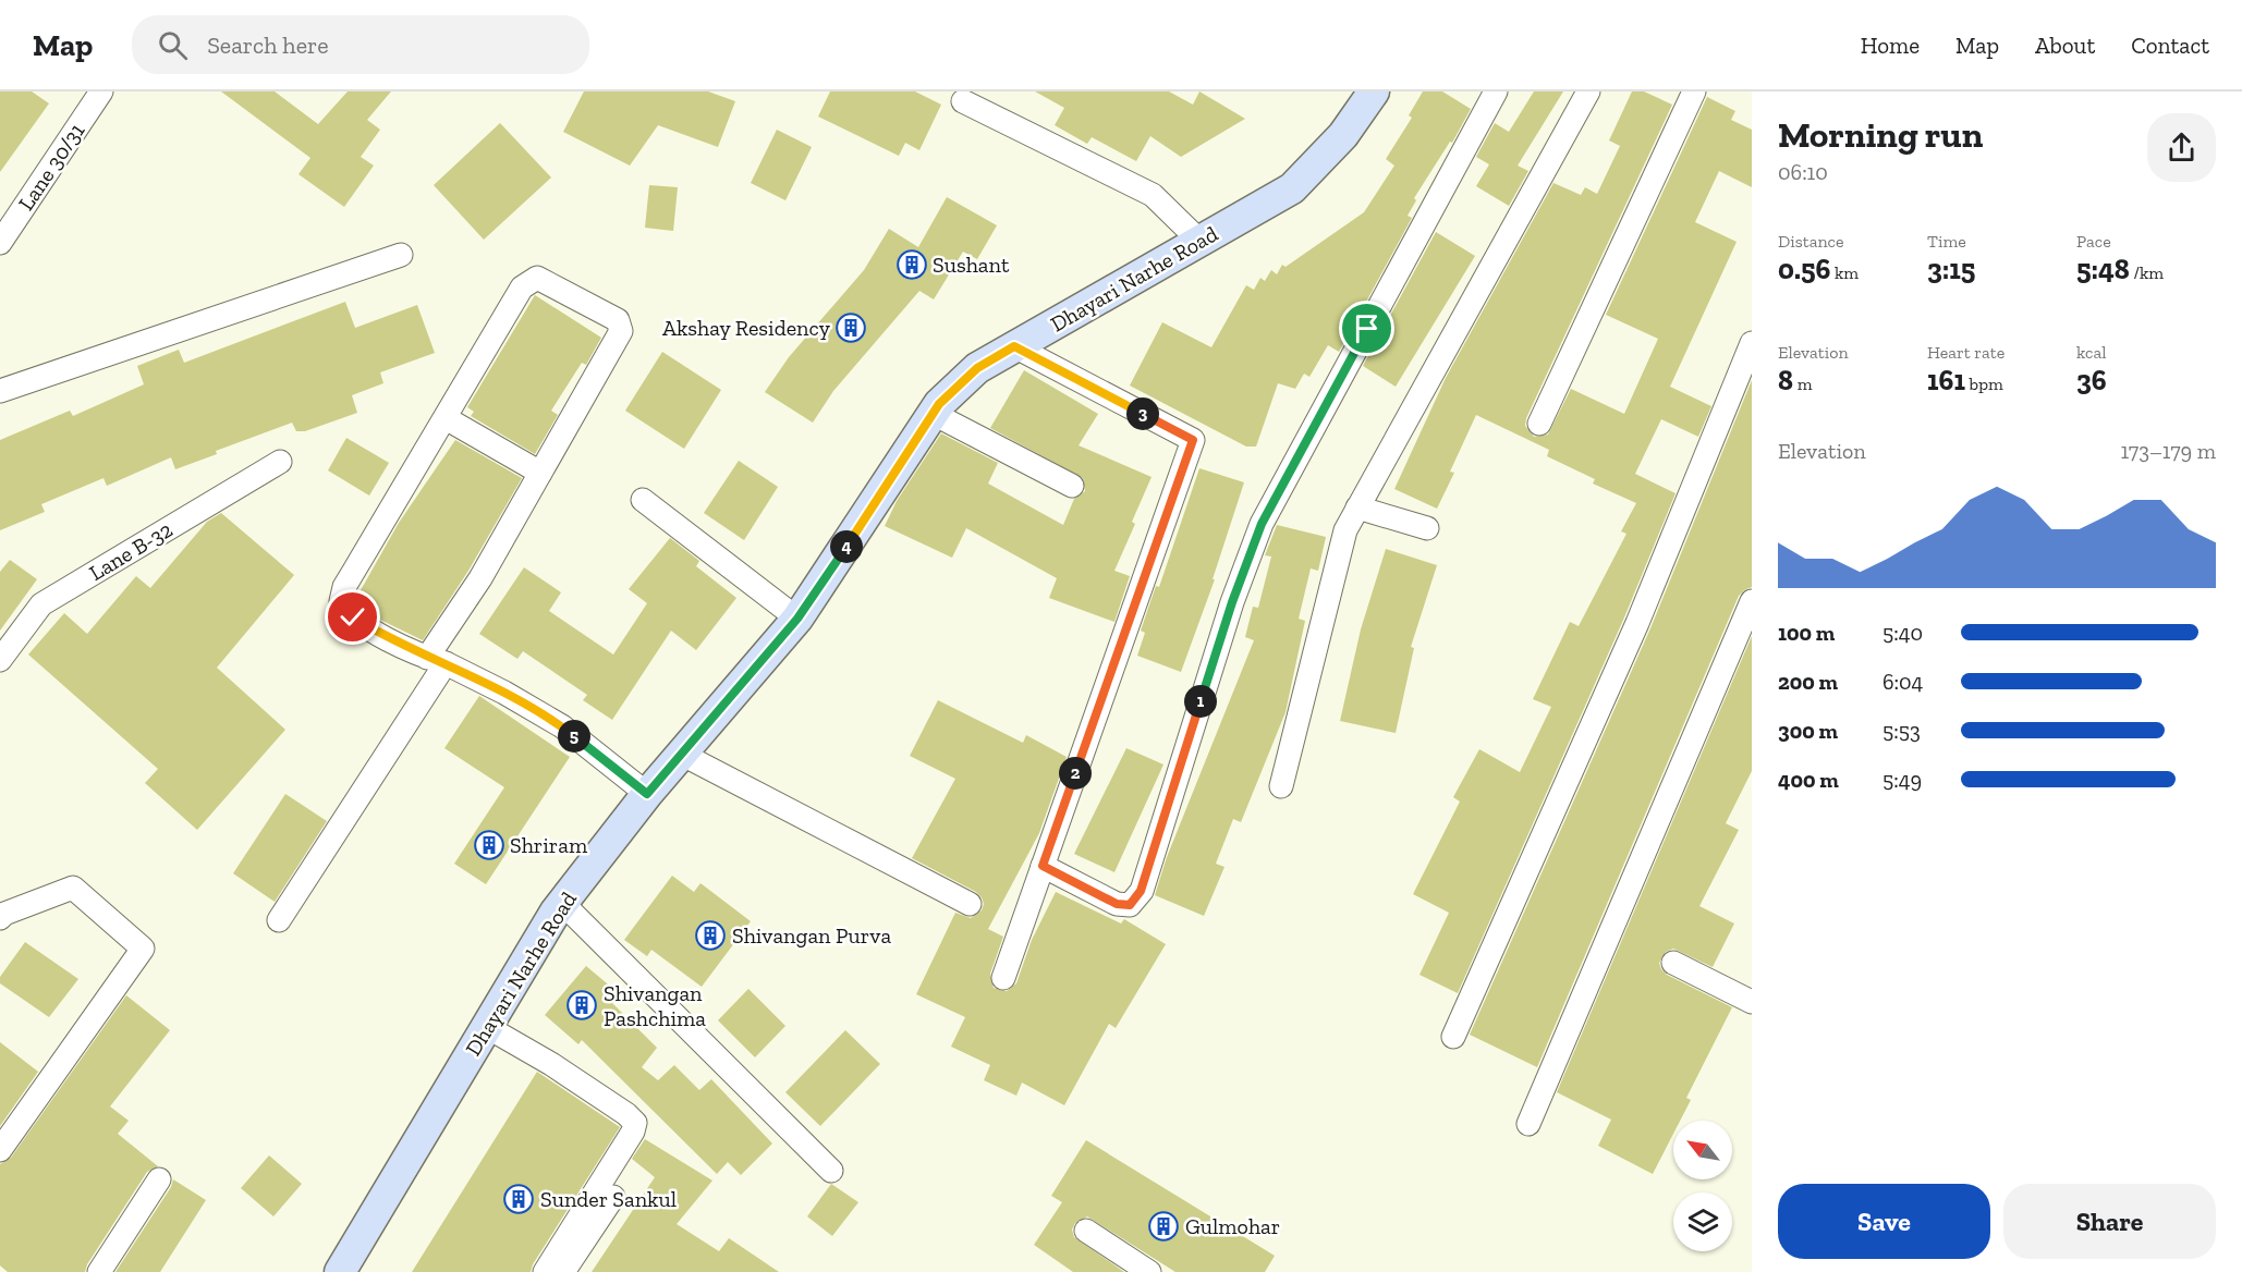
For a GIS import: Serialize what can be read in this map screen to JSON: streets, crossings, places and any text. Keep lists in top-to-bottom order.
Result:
{
  "streets": {
    "street": ["Lane 30/31", "Dhayari Narhe Road", "Lane B-32"]
  },
  "places": {
    "building": [
      "Sushant",
      "Akshay Residency",
      "Shriram",
      "Shivangan Purva",
      "Shivangan Pashchima",
      "Sunder Sankul",
      "Gulmohar"
    ]
  },
  "north": "top left",
  "page": {
    "header": "Map",
    "search": "Search here",
    "nav": [
      "Home",
      "Map",
      "About",
      "Contact"
    ],
    "heading": ["Morning run", "06:10"],
    "stats": [
      ["Distance", "0.56 km"],
      ["Time", "3:15"],
      ["Pace", "5:48 /km"],
      ["Elevation", "8 m"],
      ["Heart rate", "161 bpm"],
      ["kcal", "36"]
    ],
    "pins": [
      "3",
      "4",
      "1",
      "5",
      "2"
    ],
    "chart": ["Elevation", "173–179 m"],
    "list": [
      {
        "name": "100 m",
        "note": "5:40"
      },
      {
        "name": "200 m",
        "note": "6:04"
      },
      {
        "name": "300 m",
        "note": "5:53"
      },
      {
        "name": "400 m",
        "note": "5:49"
      }
    ],
    "buttons": ["Save", "Share"]
  }
}
